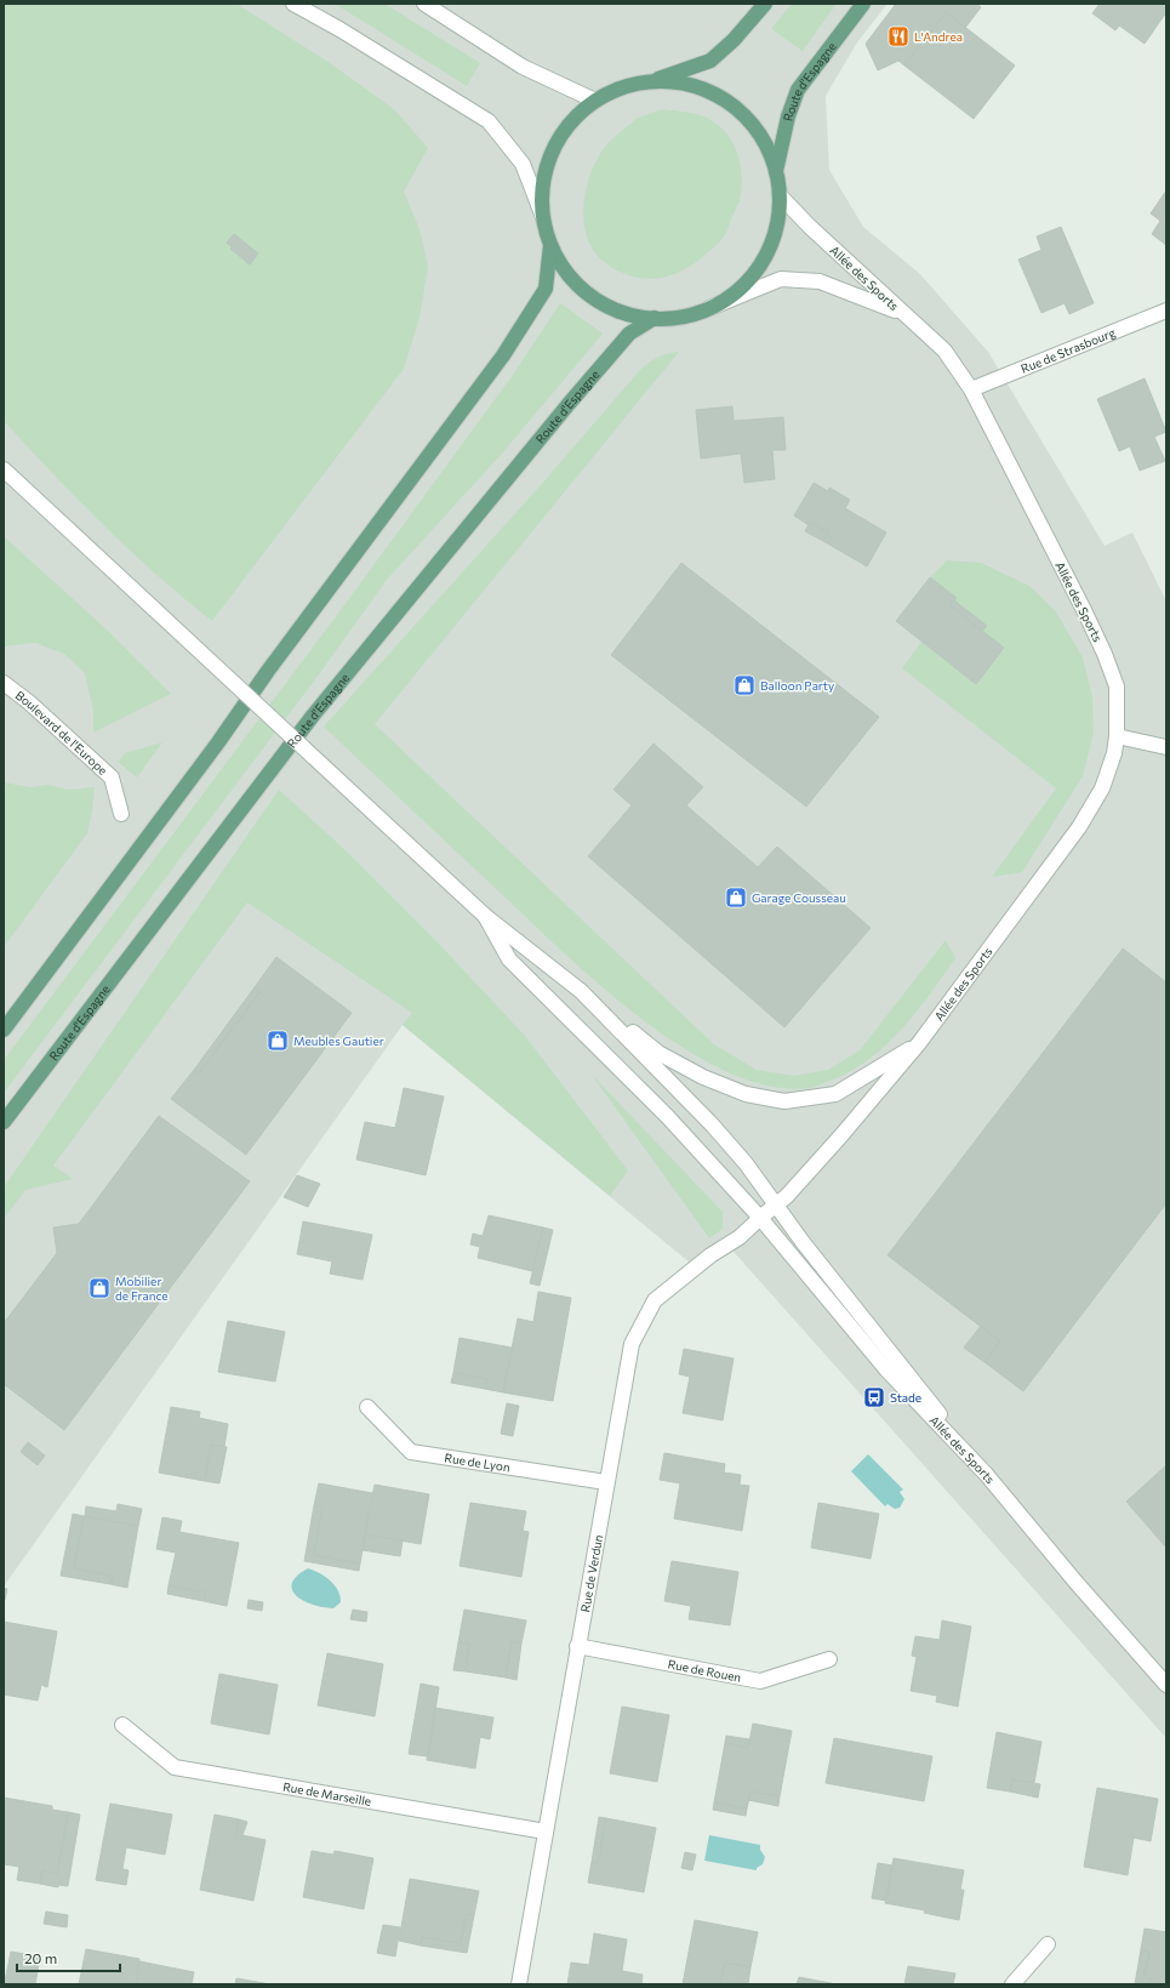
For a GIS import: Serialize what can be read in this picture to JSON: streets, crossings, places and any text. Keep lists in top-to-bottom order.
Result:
{
  "streets": {
    "main road": ["Route d'Espagne"],
    "street": [
      "Allée des Sports",
      "Rue de Strasbourg",
      "Boulevard de l'Europe",
      "Rue de Lyon",
      "Rue de Verdun",
      "Rue de Rouen",
      "Rue de Marseille"
    ]
  },
  "crossings": [
    ["Allée des Sports", "Rue de Strasbourg"],
    ["Allée des Sports", "Rue de Verdun"],
    ["Rue de Lyon", "Rue de Verdun"],
    ["Rue de Verdun", "Rue de Rouen"],
    ["Rue de Verdun", "Rue de Marseille"]
  ],
  "places": {
    "restaurant": ["L'Andrea"],
    "shop": [
      "Balloon Party",
      "Garage Cousseau",
      "Meubles Gautier",
      "Mobilier de France"
    ],
    "bus stop": ["Stade"]
  },
  "scale_bar": "20 m"
}
